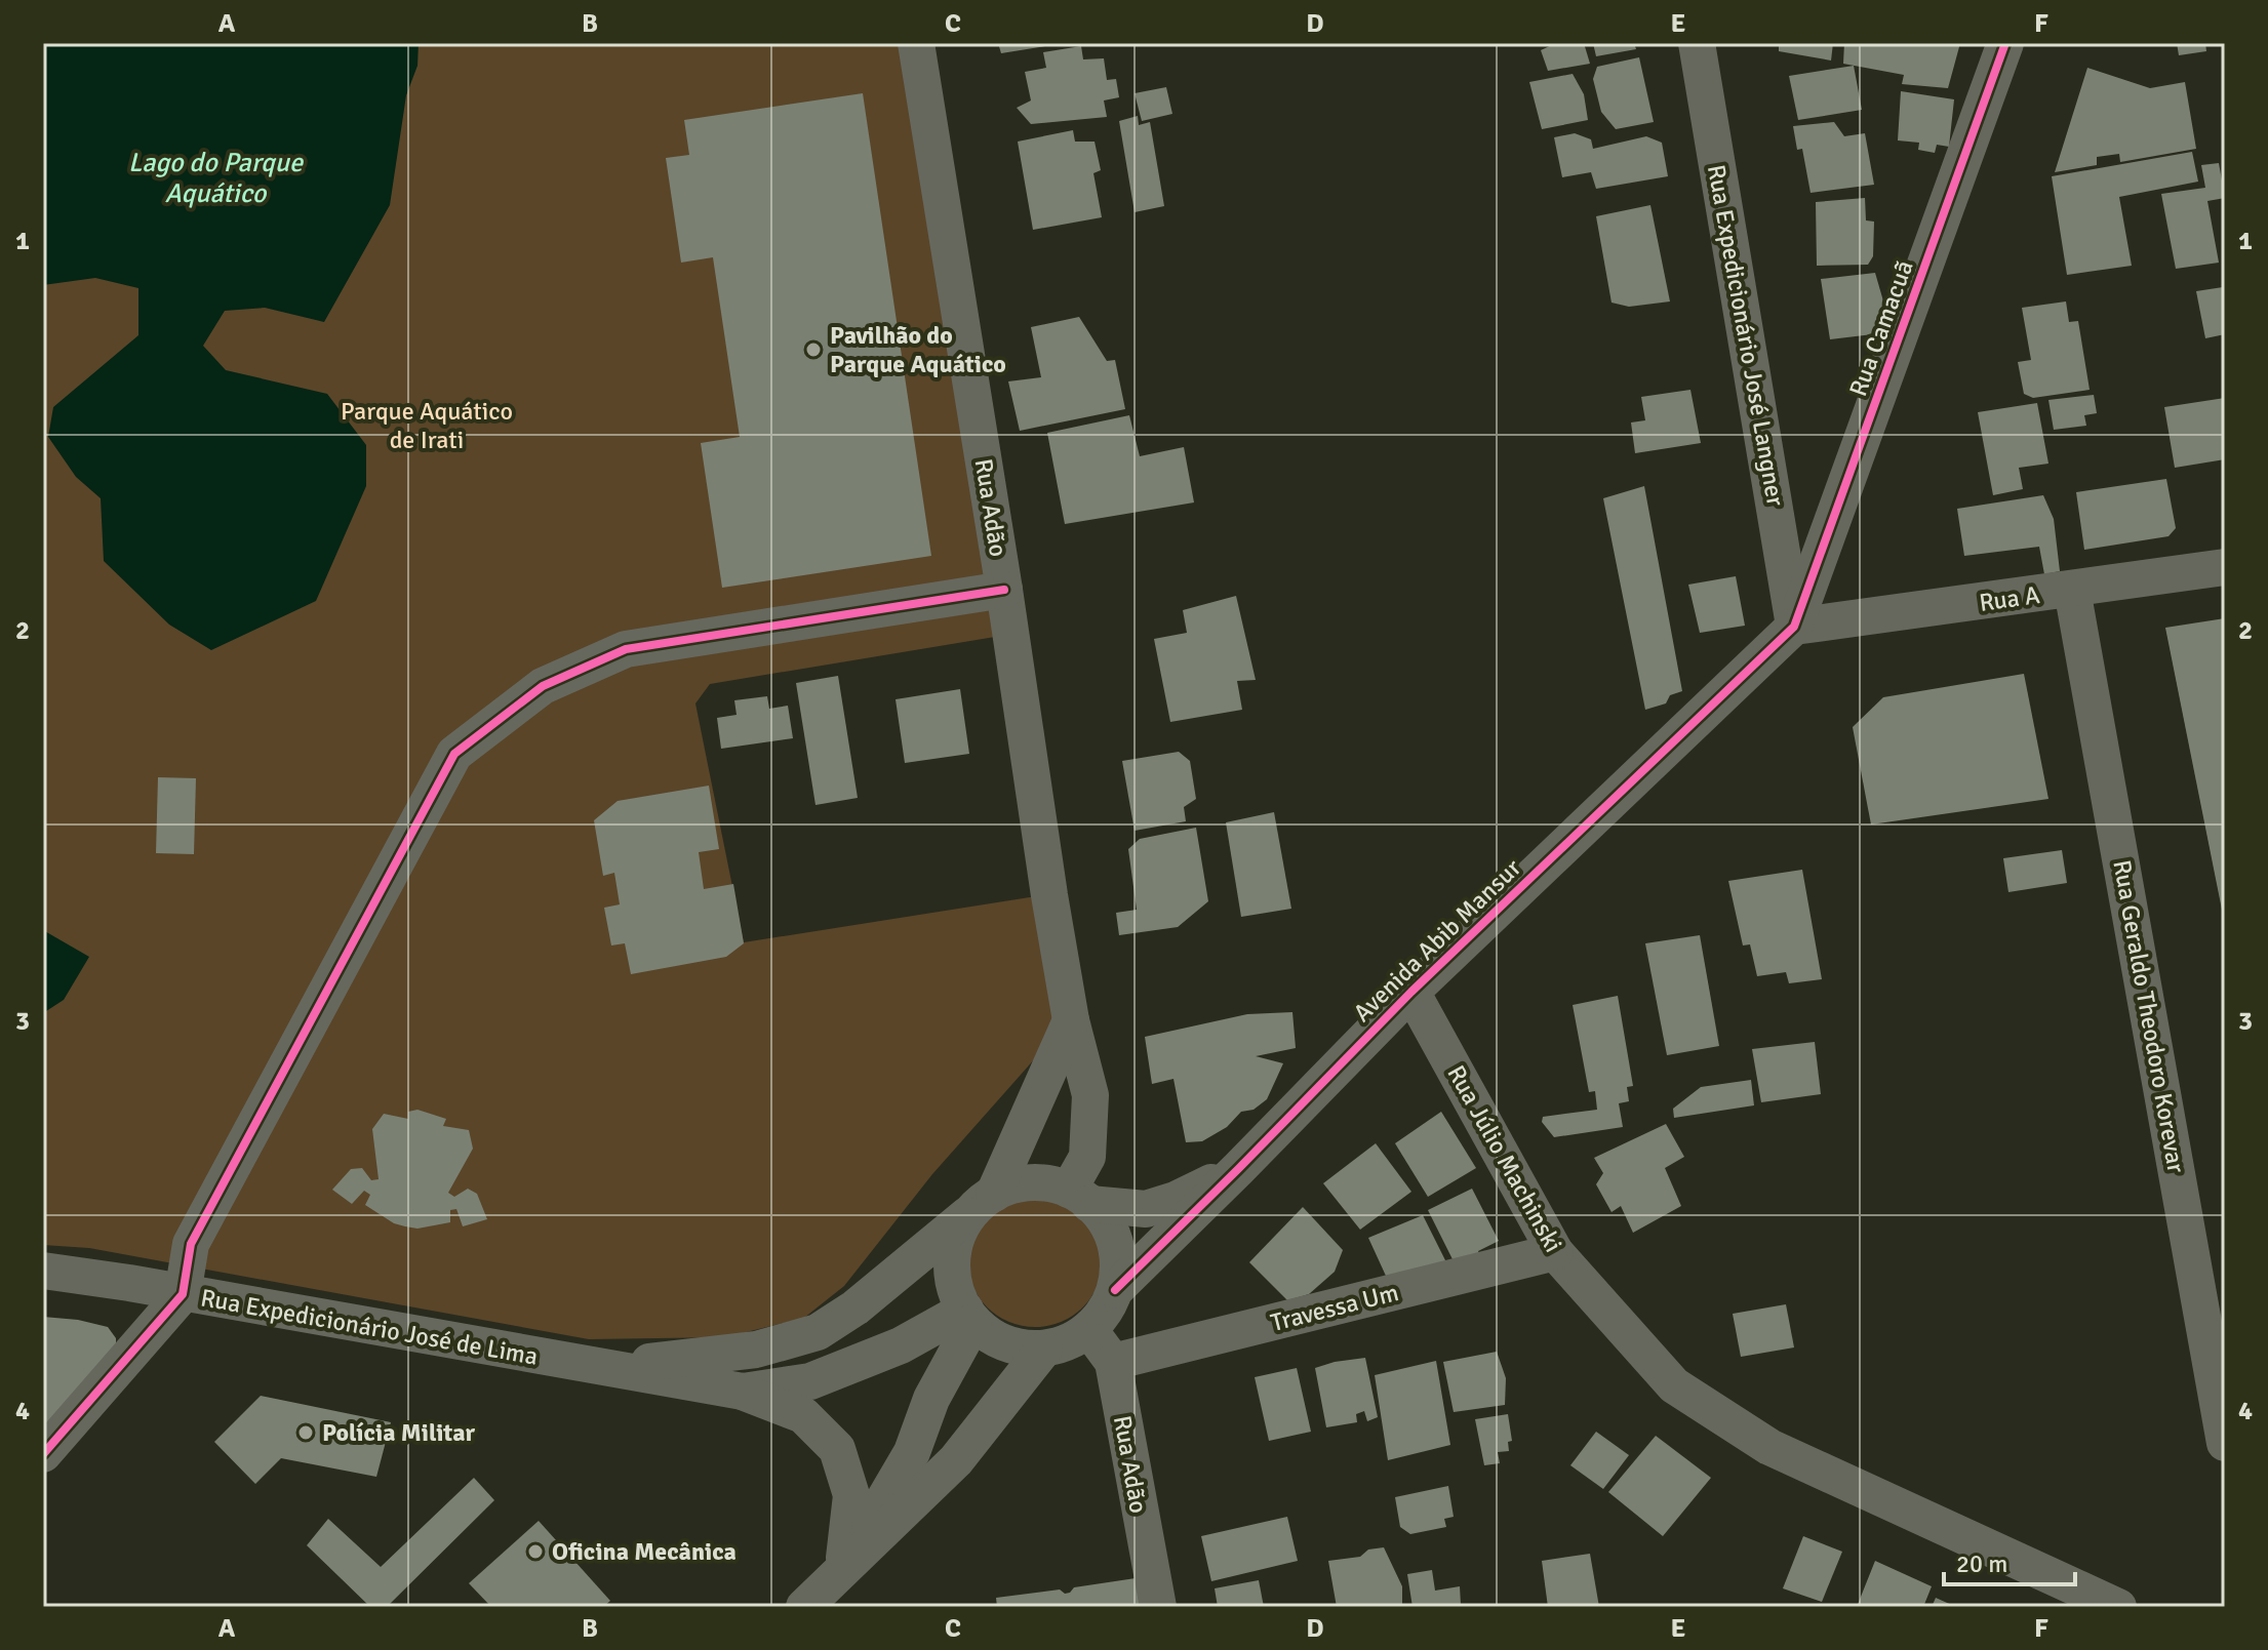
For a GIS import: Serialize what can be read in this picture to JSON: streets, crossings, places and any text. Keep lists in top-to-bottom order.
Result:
{
  "streets": {
    "street": [
      "Rua Camacuã",
      "Rua Expedicionário José Langner",
      "Rua Adão",
      "Rua A",
      "Avenida Abib Mansur",
      "Rua Geraldo Theodoro Korevar",
      "Rua Júlio Machinski",
      "Travessa Um",
      "Rua Expedicionário José de Lima"
    ]
  },
  "crossings": [
    ["Rua Camacuã", "Rua Expedicionário José Langner"],
    ["Rua Camacuã", "Rua A"],
    ["Rua Camacuã", "Avenida Abib Mansur"],
    ["Rua Expedicionário José Langner", "Rua A"],
    ["Rua Expedicionário José Langner", "Avenida Abib Mansur"],
    ["Rua Adão", "Avenida Abib Mansur"],
    ["Rua Adão", "Travessa Um"],
    ["Rua Adão", "Rua Expedicionário José de Lima"],
    ["Rua A", "Avenida Abib Mansur"],
    ["Rua A", "Rua Geraldo Theodoro Korevar"],
    ["Avenida Abib Mansur", "Rua Júlio Machinski"],
    ["Avenida Abib Mansur", "Rua Expedicionário José de Lima"],
    ["Rua Júlio Machinski", "Travessa Um"]
  ],
  "water": ["Lago do Parque Aquático"],
  "parks": ["Parque Aquático de Irati"],
  "places": ["Pavilhão do Parque Aquático", "Polícia Militar", "Oficina Mecânica"],
  "scale_bar": "20 m",
  "grid": {
    "columns": [
      "A",
      "B",
      "C",
      "D",
      "E",
      "F"
    ],
    "rows": [
      "1",
      "2",
      "3",
      "4"
    ]
  }
}
